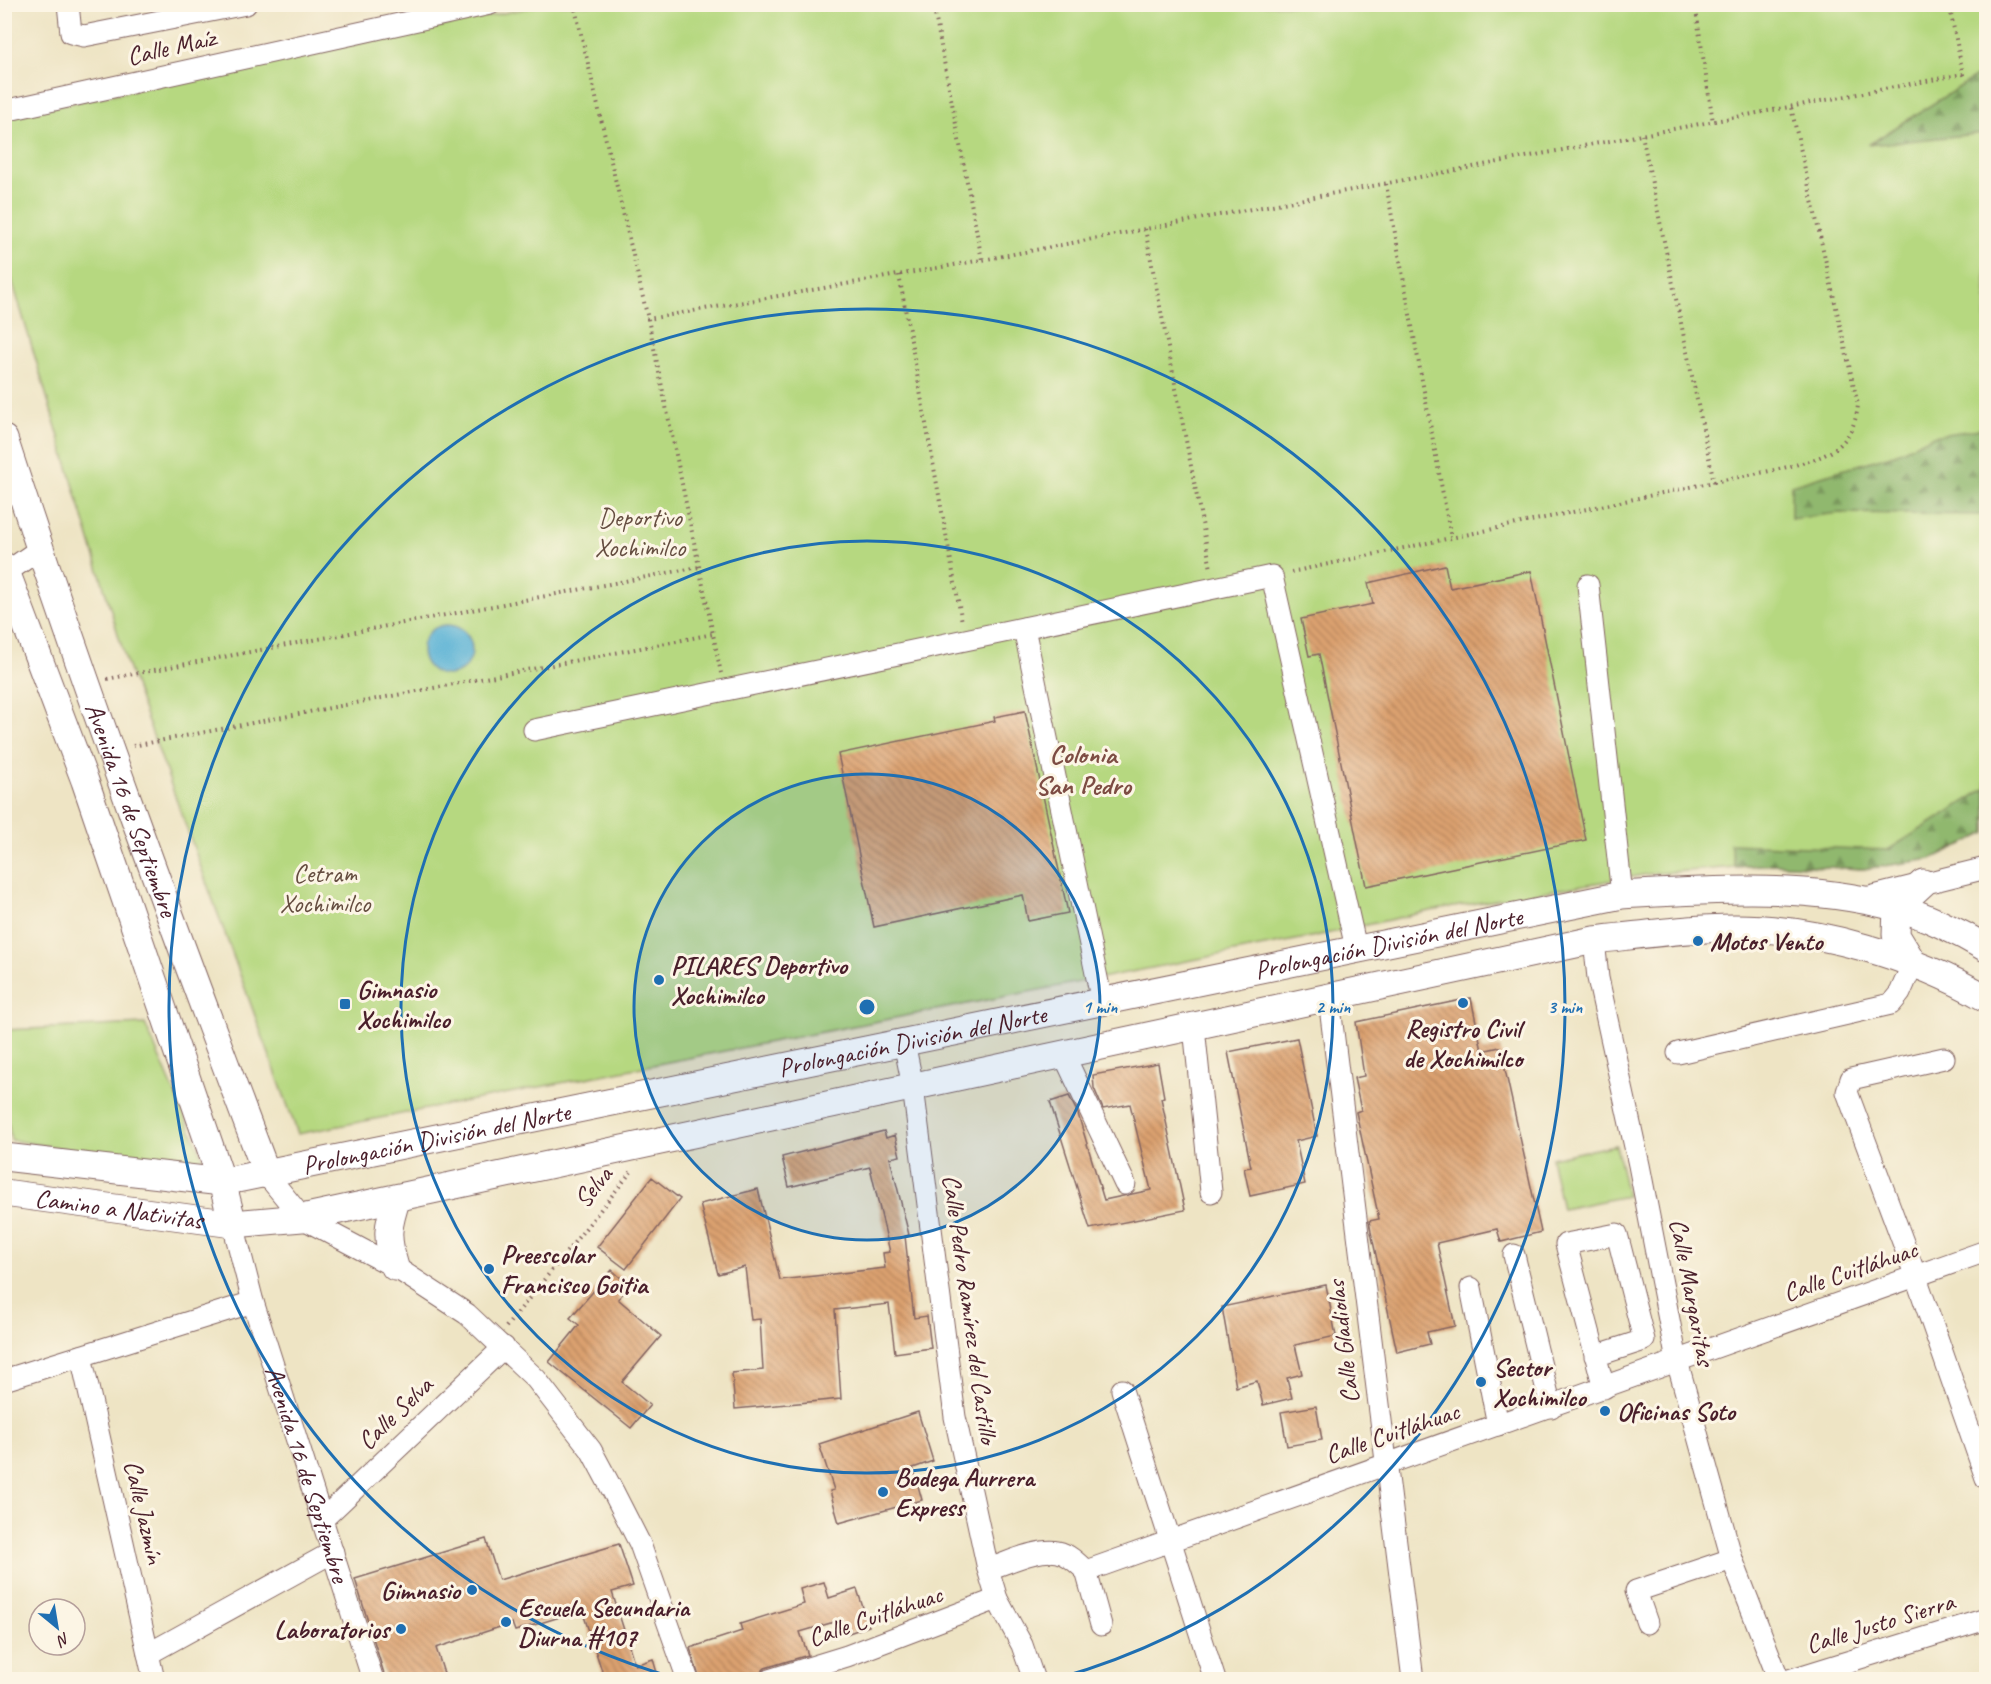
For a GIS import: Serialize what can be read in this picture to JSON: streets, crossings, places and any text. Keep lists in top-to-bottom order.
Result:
{
  "streets": {
    "main road": ["Avenida 16 de Septiembre", "Prolongación División del Norte", "Camino a Nativitas"],
    "street": [
      "Calle Maíz",
      "Calle Cuitláhuac",
      "Calle Margaritas",
      "Calle Pedro Ramírez del Castillo",
      "Calle Gladiolas",
      "Calle Selva",
      "Calle Jazmín",
      "Calle Justo Sierra"
    ],
    "path": ["Selva"]
  },
  "crossings": [
    ["Avenida 16 de Septiembre", "Prolongación División del Norte"],
    ["Avenida 16 de Septiembre", "Camino a Nativitas"],
    ["Avenida 16 de Septiembre", "Calle Selva"],
    ["Prolongación División del Norte", "Camino a Nativitas"],
    ["Prolongación División del Norte", "Calle Margaritas"],
    ["Prolongación División del Norte", "Calle Pedro Ramírez del Castillo"],
    ["Prolongación División del Norte", "Calle Gladiolas"],
    ["Selva", "Calle Selva"],
    ["Calle Cuitláhuac", "Calle Margaritas"],
    ["Calle Cuitláhuac", "Calle Pedro Ramírez del Castillo"],
    ["Calle Cuitláhuac", "Calle Gladiolas"]
  ],
  "districts": ["Colonia San Pedro"],
  "parks": ["Deportivo Xochimilco", "Cetram Xochimilco"],
  "places": {
    "other": [
      "Motos Vento",
      "PILARES Deportivo Xochimilco",
      "Registro Civil de Xochimilco",
      "Preescolar Francisco Goitia",
      "Sector Xochimilco",
      "Oficinas Soto",
      "Bodega Aurrera Express",
      "Gimnasio",
      "Escuela Secundaria Diurna #107",
      "Laboratorios"
    ],
    "transit": ["Gimnasio Xochimilco"]
  },
  "north": "bottom right",
  "rings": ["1 min", "2 min", "3 min"]
}
